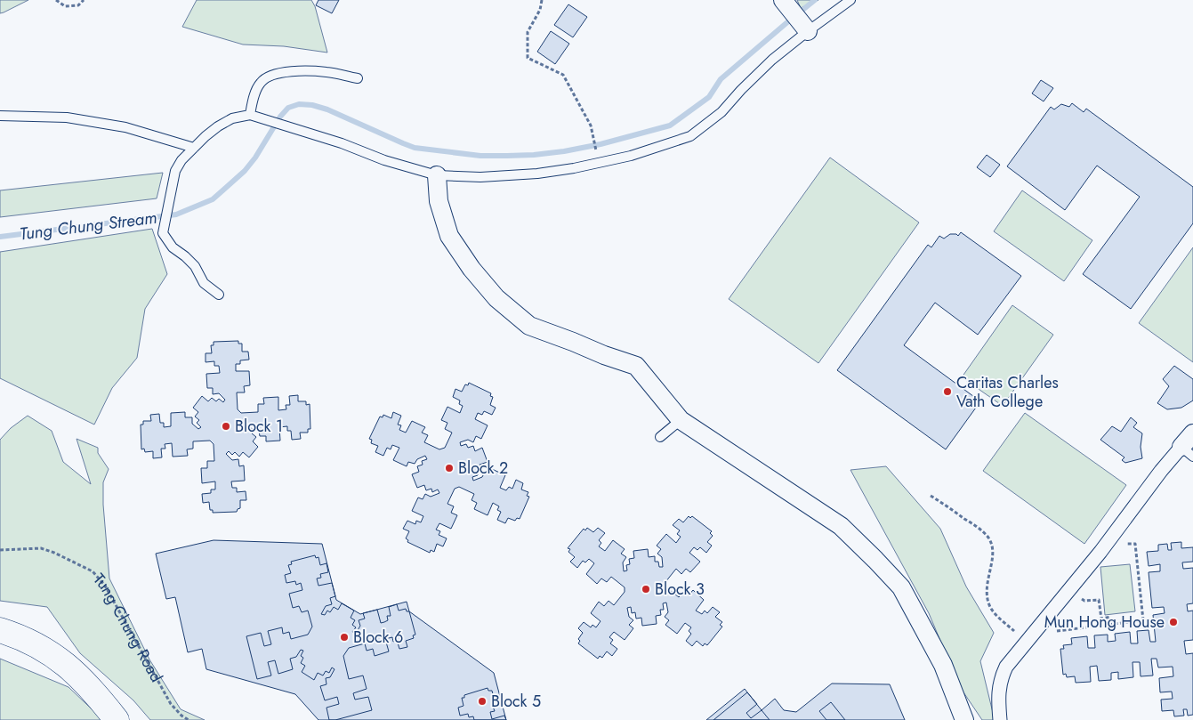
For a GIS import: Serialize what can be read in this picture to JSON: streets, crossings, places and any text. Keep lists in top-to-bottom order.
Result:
{
  "streets": {
    "path": ["Tung Chung Road"]
  },
  "water": ["Tung Chung Stream"],
  "places": [
    "Caritas Charles Vath College",
    "Block 1",
    "Block 2",
    "Block 3",
    "Mun Hong House",
    "Block 6",
    "Block 5"
  ]
}
